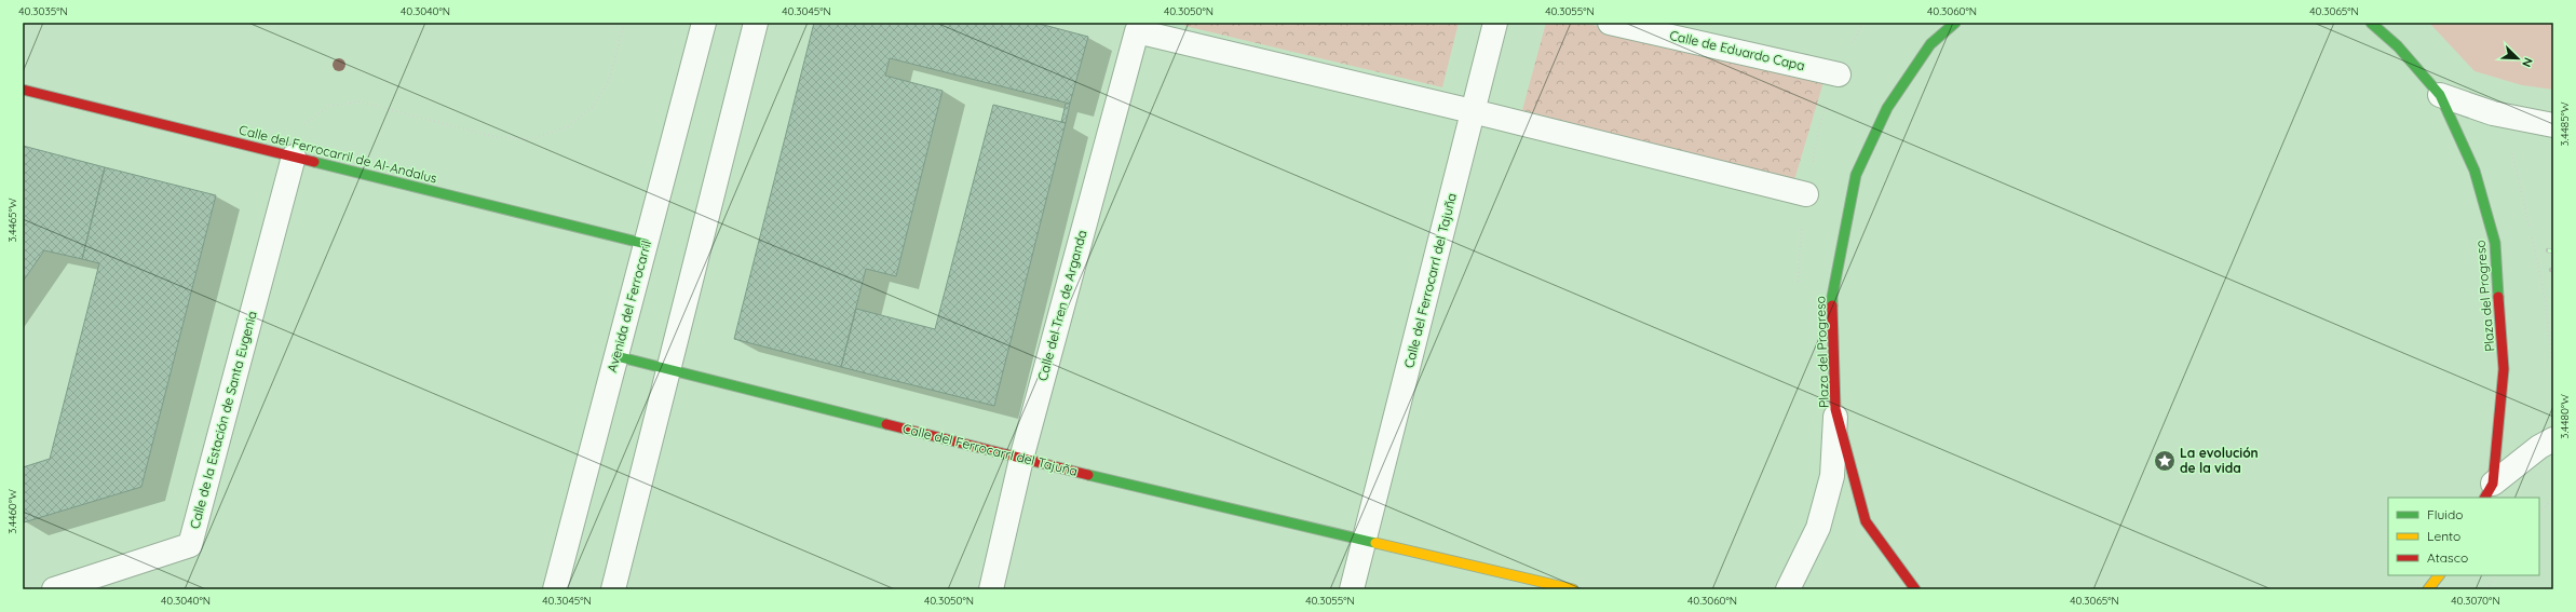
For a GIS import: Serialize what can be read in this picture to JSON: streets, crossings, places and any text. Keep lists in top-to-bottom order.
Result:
{
  "streets": {
    "main road": ["Calle del Ferrocarril de Al-Andalus", "Calle del Ferrocarrl del Tajuña", "Plaza del Progreso"],
    "street": [
      "Calle de Eduardo Capa",
      "Calle del Tren de Arganda",
      "Avenida del Ferrocarril",
      "Calle de la Estación de Santa Eugenia"
    ]
  },
  "crossings": [
    ["Calle del Ferrocarril de Al-Andalus", "Avenida del Ferrocarril"],
    ["Calle del Ferrocarril de Al-Andalus", "Calle de la Estación de Santa Eugenia"],
    ["Calle del Ferrocarrl del Tajuña", "Calle del Tren de Arganda"],
    ["Calle del Ferrocarrl del Tajuña", "Avenida del Ferrocarril"]
  ],
  "places": {
    "place": ["La evolución de la vida"]
  },
  "legend": ["Fluido", "Lento", "Atasco"],
  "north": "bottom right",
  "coordinates": [
    "40.3035°N",
    "40.3040°N",
    "40.3045°N",
    "40.3050°N",
    "40.3055°N",
    "40.3060°N",
    "40.3065°N",
    "3.4485°W",
    "3.4465°W",
    "3.4480°W",
    "3.4460°W",
    "40.3070°N"
  ]
}
